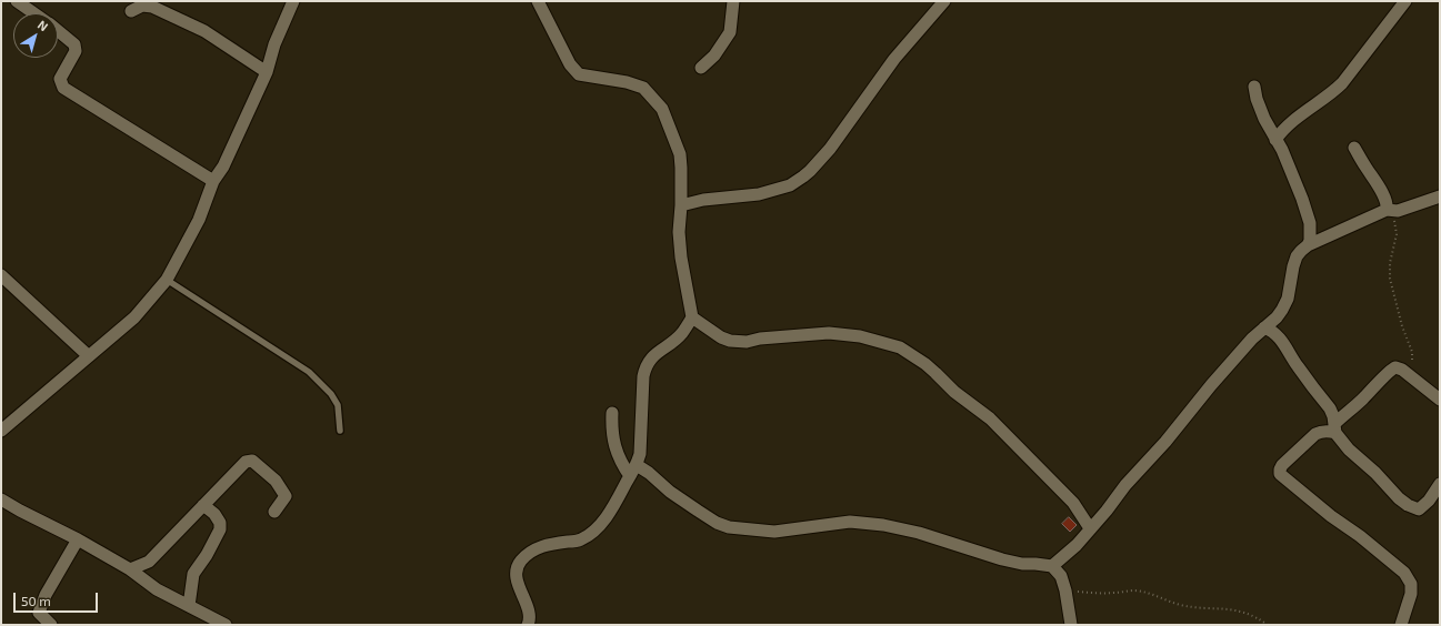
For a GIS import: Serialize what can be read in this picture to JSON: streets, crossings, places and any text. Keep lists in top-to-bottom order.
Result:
{
  "scale_bar": "50 m",
  "north": "top right"
}
